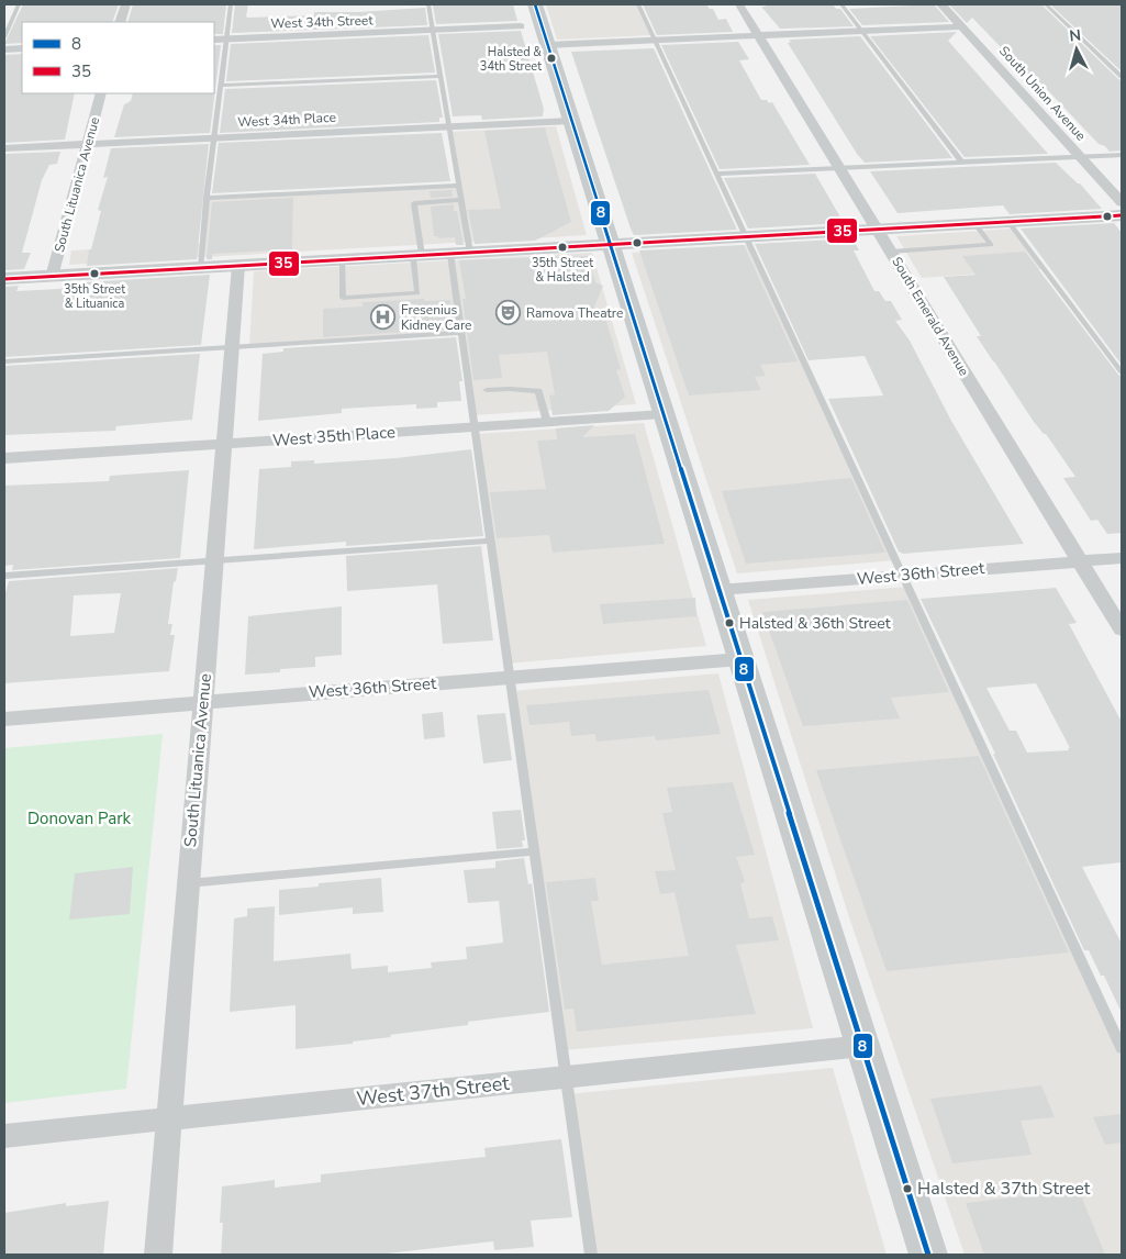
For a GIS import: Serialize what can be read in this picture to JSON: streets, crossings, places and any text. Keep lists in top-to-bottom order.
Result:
{
  "streets": {
    "street": [
      "West 34th Street",
      "South Union Avenue",
      "West 34th Place",
      "South Lituanica Avenue",
      "South Emerald Avenue",
      "West 35th Place",
      "West 36th Street",
      "West 37th Street"
    ]
  },
  "crossings": [
    ["West 34th Place", "South Lituanica Avenue"],
    ["South Lituanica Avenue", "West 35th Place"],
    ["South Lituanica Avenue", "West 36th Street"],
    ["South Lituanica Avenue", "West 37th Street"],
    ["South Emerald Avenue", "West 36th Street"]
  ],
  "parks": ["Donovan Park"],
  "places": {
    "other": [
      "Halsted & 34th Street",
      "35th Street & Halsted",
      "35th Street & Lituanica",
      "Halsted & 36th Street",
      "Halsted & 37th Street"
    ],
    "theatre": ["Ramova Theatre"],
    "hospital": ["Fresenius Kidney Care"]
  },
  "lines": ["transit line 8", "transit line 35"],
  "legend": ["8", "35"],
  "north": "top"
}
